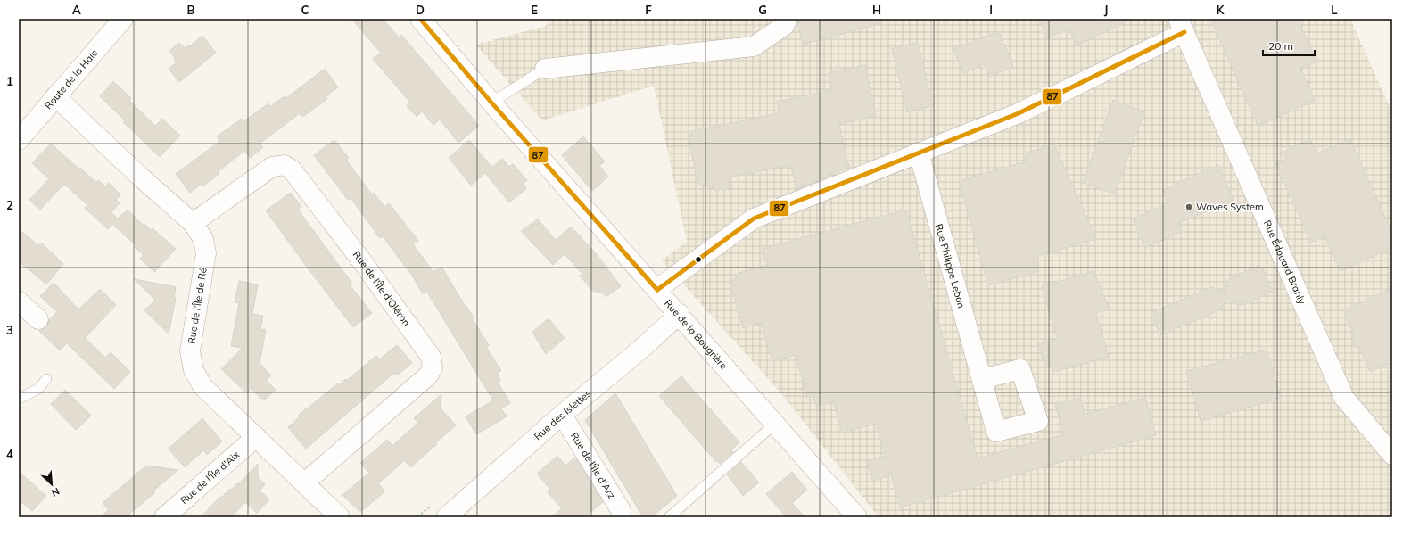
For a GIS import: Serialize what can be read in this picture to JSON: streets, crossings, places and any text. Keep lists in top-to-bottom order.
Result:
{
  "streets": {
    "street": [
      "Route de la Haie",
      "Rue Édouard Branly",
      "Rue Philippe Lebon",
      "Rue de l'Île d'Oléron",
      "Rue de l'Île de Ré",
      "Rue de la Bougrière",
      "Rue des Islettes",
      "Rue de l'Île d'Arz",
      "Rue de l'Île d'Aix"
    ]
  },
  "crossings": [
    ["Route de la Haie", "Rue de l'Île de Ré"],
    ["Rue de l'Île d'Oléron", "Rue de l'Île de Ré"],
    ["Rue de l'Île de Ré", "Rue de l'Île d'Aix"],
    ["Rue de la Bougrière", "Rue des Islettes"],
    ["Rue des Islettes", "Rue de l'Île d'Arz"]
  ],
  "places": ["Waves System"],
  "lines": ["transit line 87"],
  "scale_bar": "20 m",
  "north": "bottom right",
  "grid": {
    "columns": [
      "A",
      "B",
      "C",
      "D",
      "E",
      "F",
      "G",
      "H",
      "I",
      "J",
      "K",
      "L"
    ],
    "rows": [
      "1",
      "2",
      "3",
      "4"
    ]
  }
}
